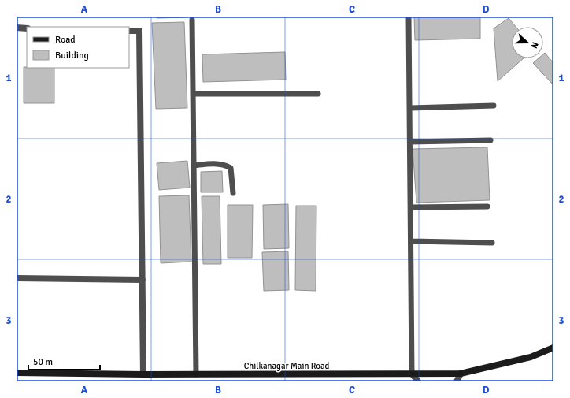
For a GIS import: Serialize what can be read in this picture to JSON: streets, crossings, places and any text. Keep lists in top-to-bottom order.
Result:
{
  "streets": {
    "main road": ["Chilkanagar Main Road"]
  },
  "legend": ["Road", "Building"],
  "scale_bar": "50 m",
  "north": "right",
  "grid": {
    "columns": [
      "A",
      "B",
      "C",
      "D"
    ],
    "rows": ["1", "2", "3"]
  }
}
